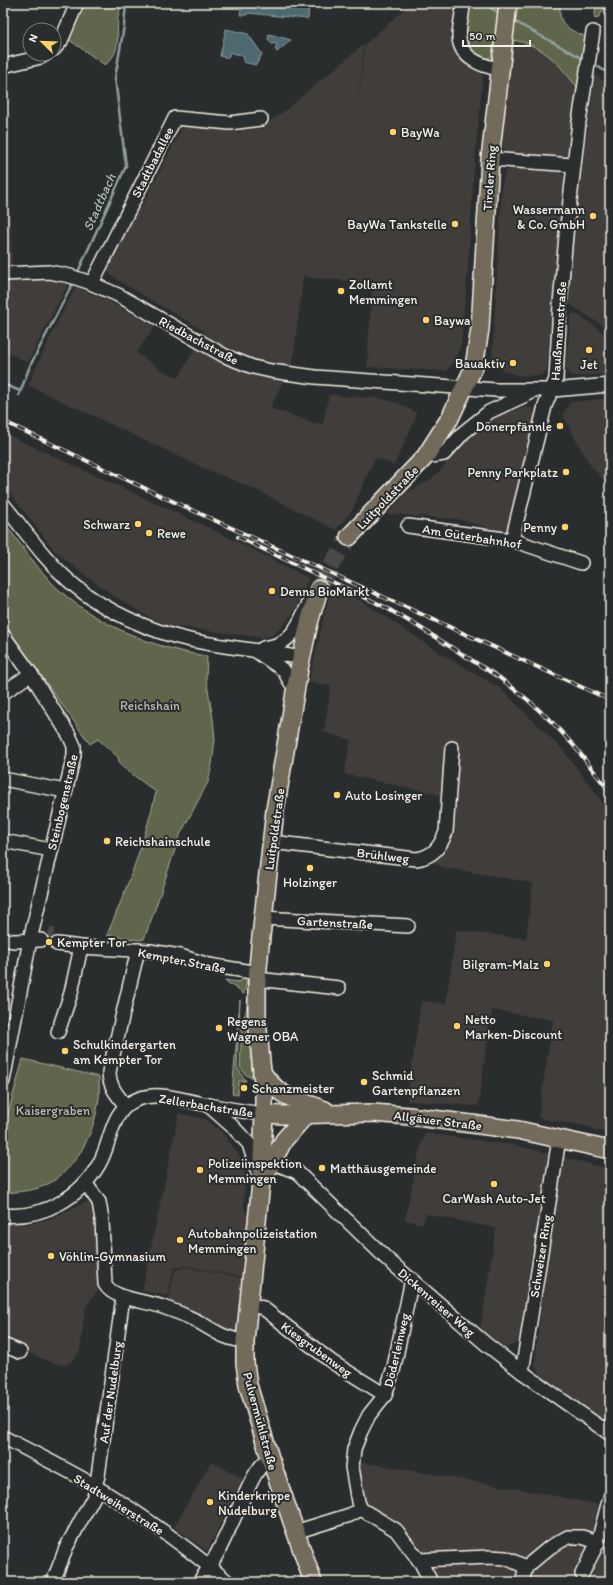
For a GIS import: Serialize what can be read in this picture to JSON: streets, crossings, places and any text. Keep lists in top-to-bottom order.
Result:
{
  "streets": {
    "main road": [
      "Tiroler Ring",
      "Luitpoldstraße",
      "Allgäuer Straße",
      "Pulvermühlstraße"
    ],
    "street": [
      "Stadtbadallee",
      "Haußmannstraße",
      "Riedbachstraße",
      "Am Güterbahnhof",
      "Steinbogenstraße",
      "Brühlweg",
      "Gartenstraße",
      "Kempter Straße",
      "Zellerbachstraße",
      "Schweizer Ring",
      "Dickenreiser Weg",
      "Kiesgrubenweg",
      "Döderleinweg",
      "Auf der Nudelburg",
      "Stadtweiherstraße"
    ]
  },
  "crossings": [
    ["Stadtbadallee", "Riedbachstraße"],
    ["Tiroler Ring", "Riedbachstraße"],
    ["Tiroler Ring", "Luitpoldstraße"],
    ["Haußmannstraße", "Am Güterbahnhof"],
    ["Riedbachstraße", "Luitpoldstraße"],
    ["Luitpoldstraße", "Brühlweg"],
    ["Luitpoldstraße", "Gartenstraße"],
    ["Luitpoldstraße", "Kempter Straße"],
    ["Luitpoldstraße", "Zellerbachstraße"],
    ["Luitpoldstraße", "Allgäuer Straße"],
    ["Luitpoldstraße", "Pulvermühlstraße"],
    ["Steinbogenstraße", "Kempter Straße"],
    ["Zellerbachstraße", "Allgäuer Straße"],
    ["Zellerbachstraße", "Pulvermühlstraße"],
    ["Allgäuer Straße", "Schweizer Ring"],
    ["Allgäuer Straße", "Pulvermühlstraße"],
    ["Schweizer Ring", "Dickenreiser Weg"],
    ["Dickenreiser Weg", "Döderleinweg"],
    ["Kiesgrubenweg", "Döderleinweg"],
    ["Kiesgrubenweg", "Pulvermühlstraße"],
    ["Auf der Nudelburg", "Stadtweiherstraße"]
  ],
  "water": ["Stadtbach"],
  "parks": ["Reichshain", "Kaisergraben"],
  "places": [
    "BayWa",
    "Wassermann & Co. GmbH",
    "BayWa Tankstelle",
    "Zollamt Memmingen",
    "Baywa",
    "Jet",
    "Bauaktiv",
    "Dönerpfännle",
    "Penny Parkplatz",
    "Schwarz",
    "Penny",
    "Rewe",
    "Denns BioMarkt",
    "Auto Losinger",
    "Reichshainschule",
    "Holzinger",
    "Kempter Tor",
    "Bilgram-Malz",
    "Netto Marken-Discount",
    "Regens Wagner OBA",
    "Schulkindergarten am Kempter Tor",
    "Schmid Gartenpflanzen",
    "Schanzmeister",
    "Matthäusgemeinde",
    "Polizeiinspektion Memmingen",
    "CarWash Auto-Jet",
    "Autobahnpolizeistation Memmingen",
    "Vöhlin-Gymnasium",
    "Kinderkrippe Nudelburg"
  ],
  "scale_bar": "50 m",
  "north": "top left"
}
